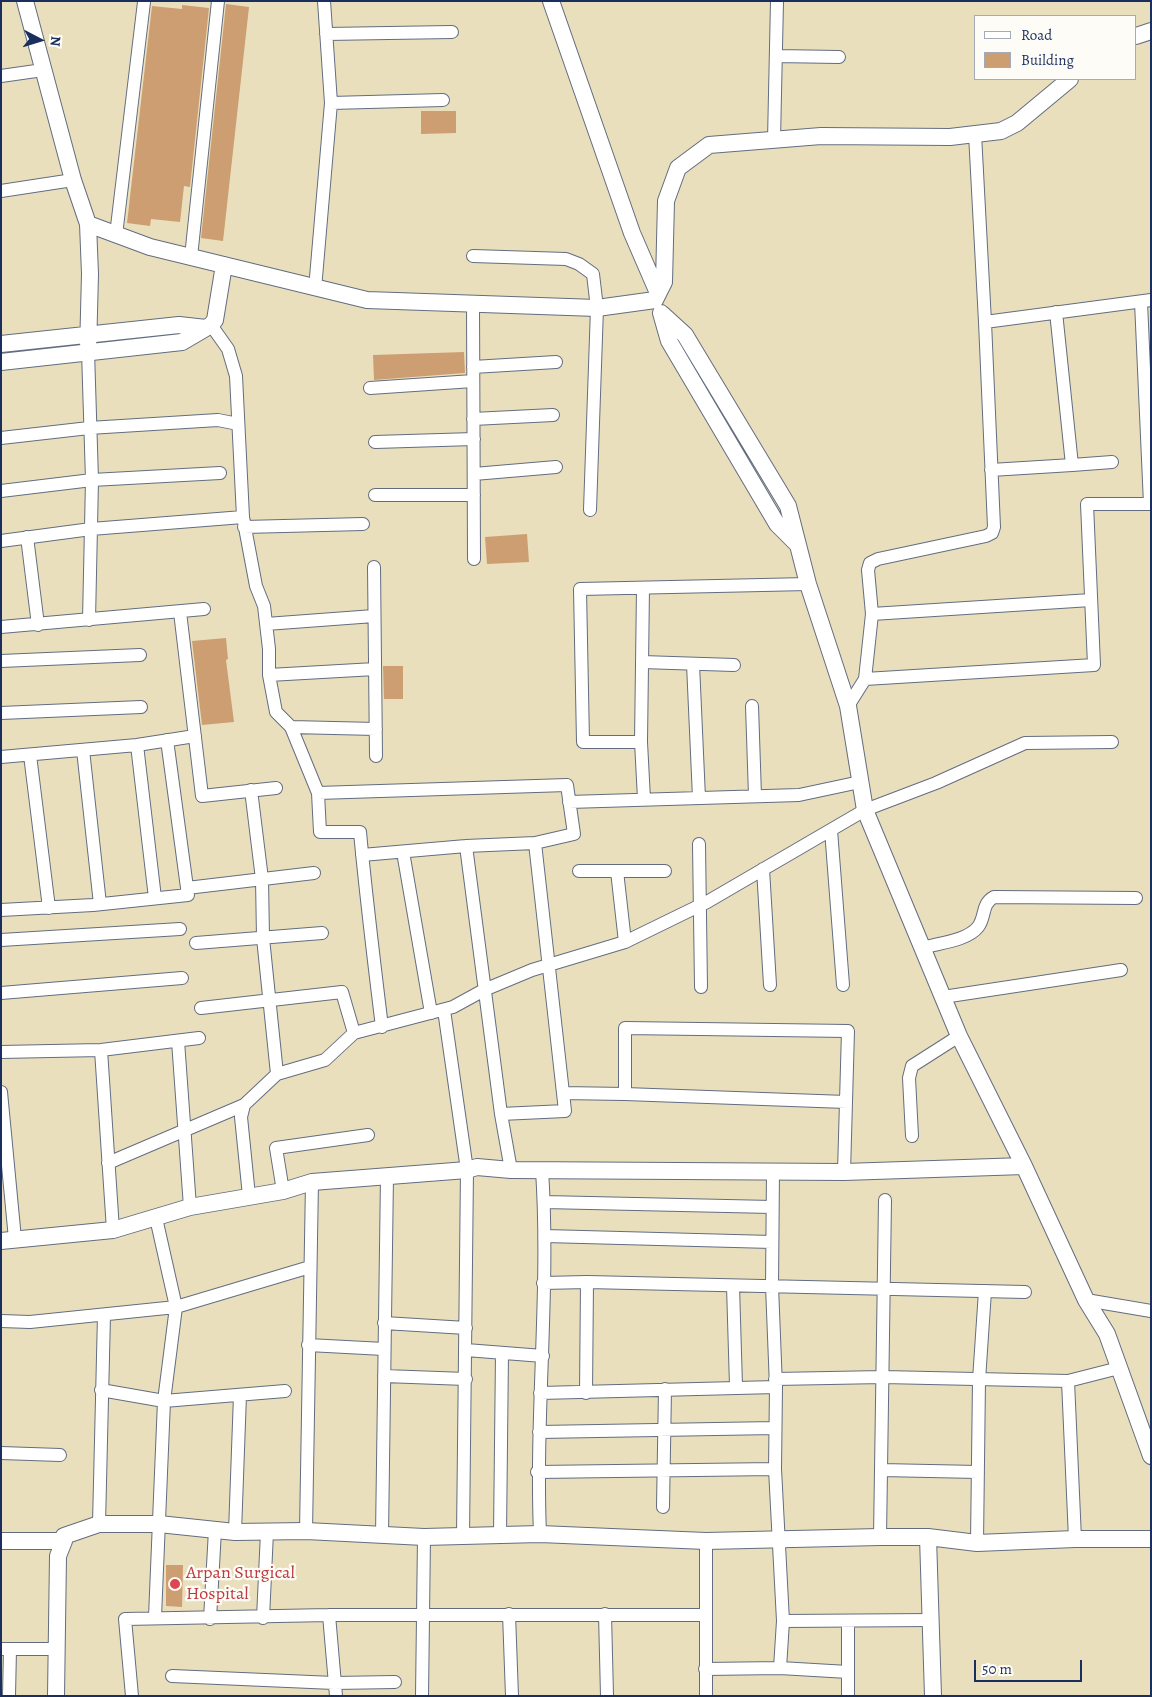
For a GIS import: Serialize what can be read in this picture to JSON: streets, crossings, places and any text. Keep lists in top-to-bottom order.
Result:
{
  "places": ["Arpan Surgical Hospital"],
  "legend": ["Road", "Building"],
  "scale_bar": "50 m",
  "north": "right"
}
